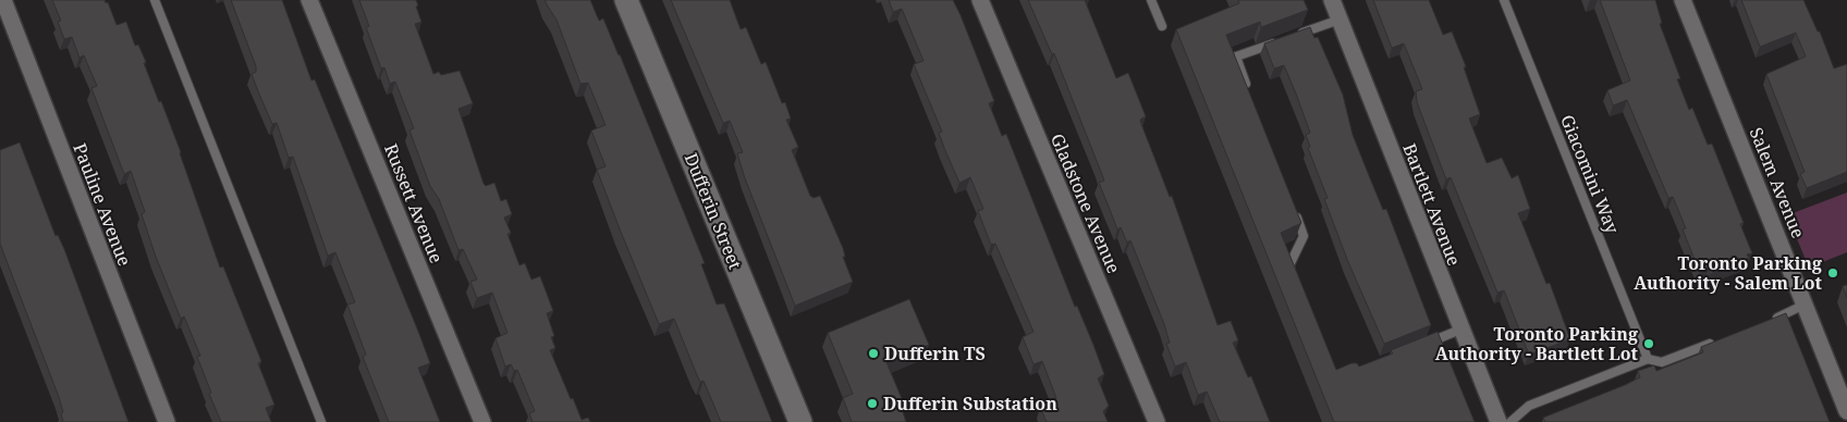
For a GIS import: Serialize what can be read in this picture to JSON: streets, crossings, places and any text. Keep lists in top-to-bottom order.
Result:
{
  "streets": {
    "main road": ["Dufferin Street"],
    "street": [
      "Salem Avenue",
      "Russett Avenue",
      "Gladstone Avenue",
      "Pauline Avenue",
      "Bartlett Avenue"
    ],
    "lane": ["Giacomini Way"]
  },
  "places": [
    "Toronto Parking Authority - Salem Lot",
    "Toronto Parking Authority - Bartlett Lot",
    "Dufferin TS",
    "Dufferin Substation"
  ]
}
